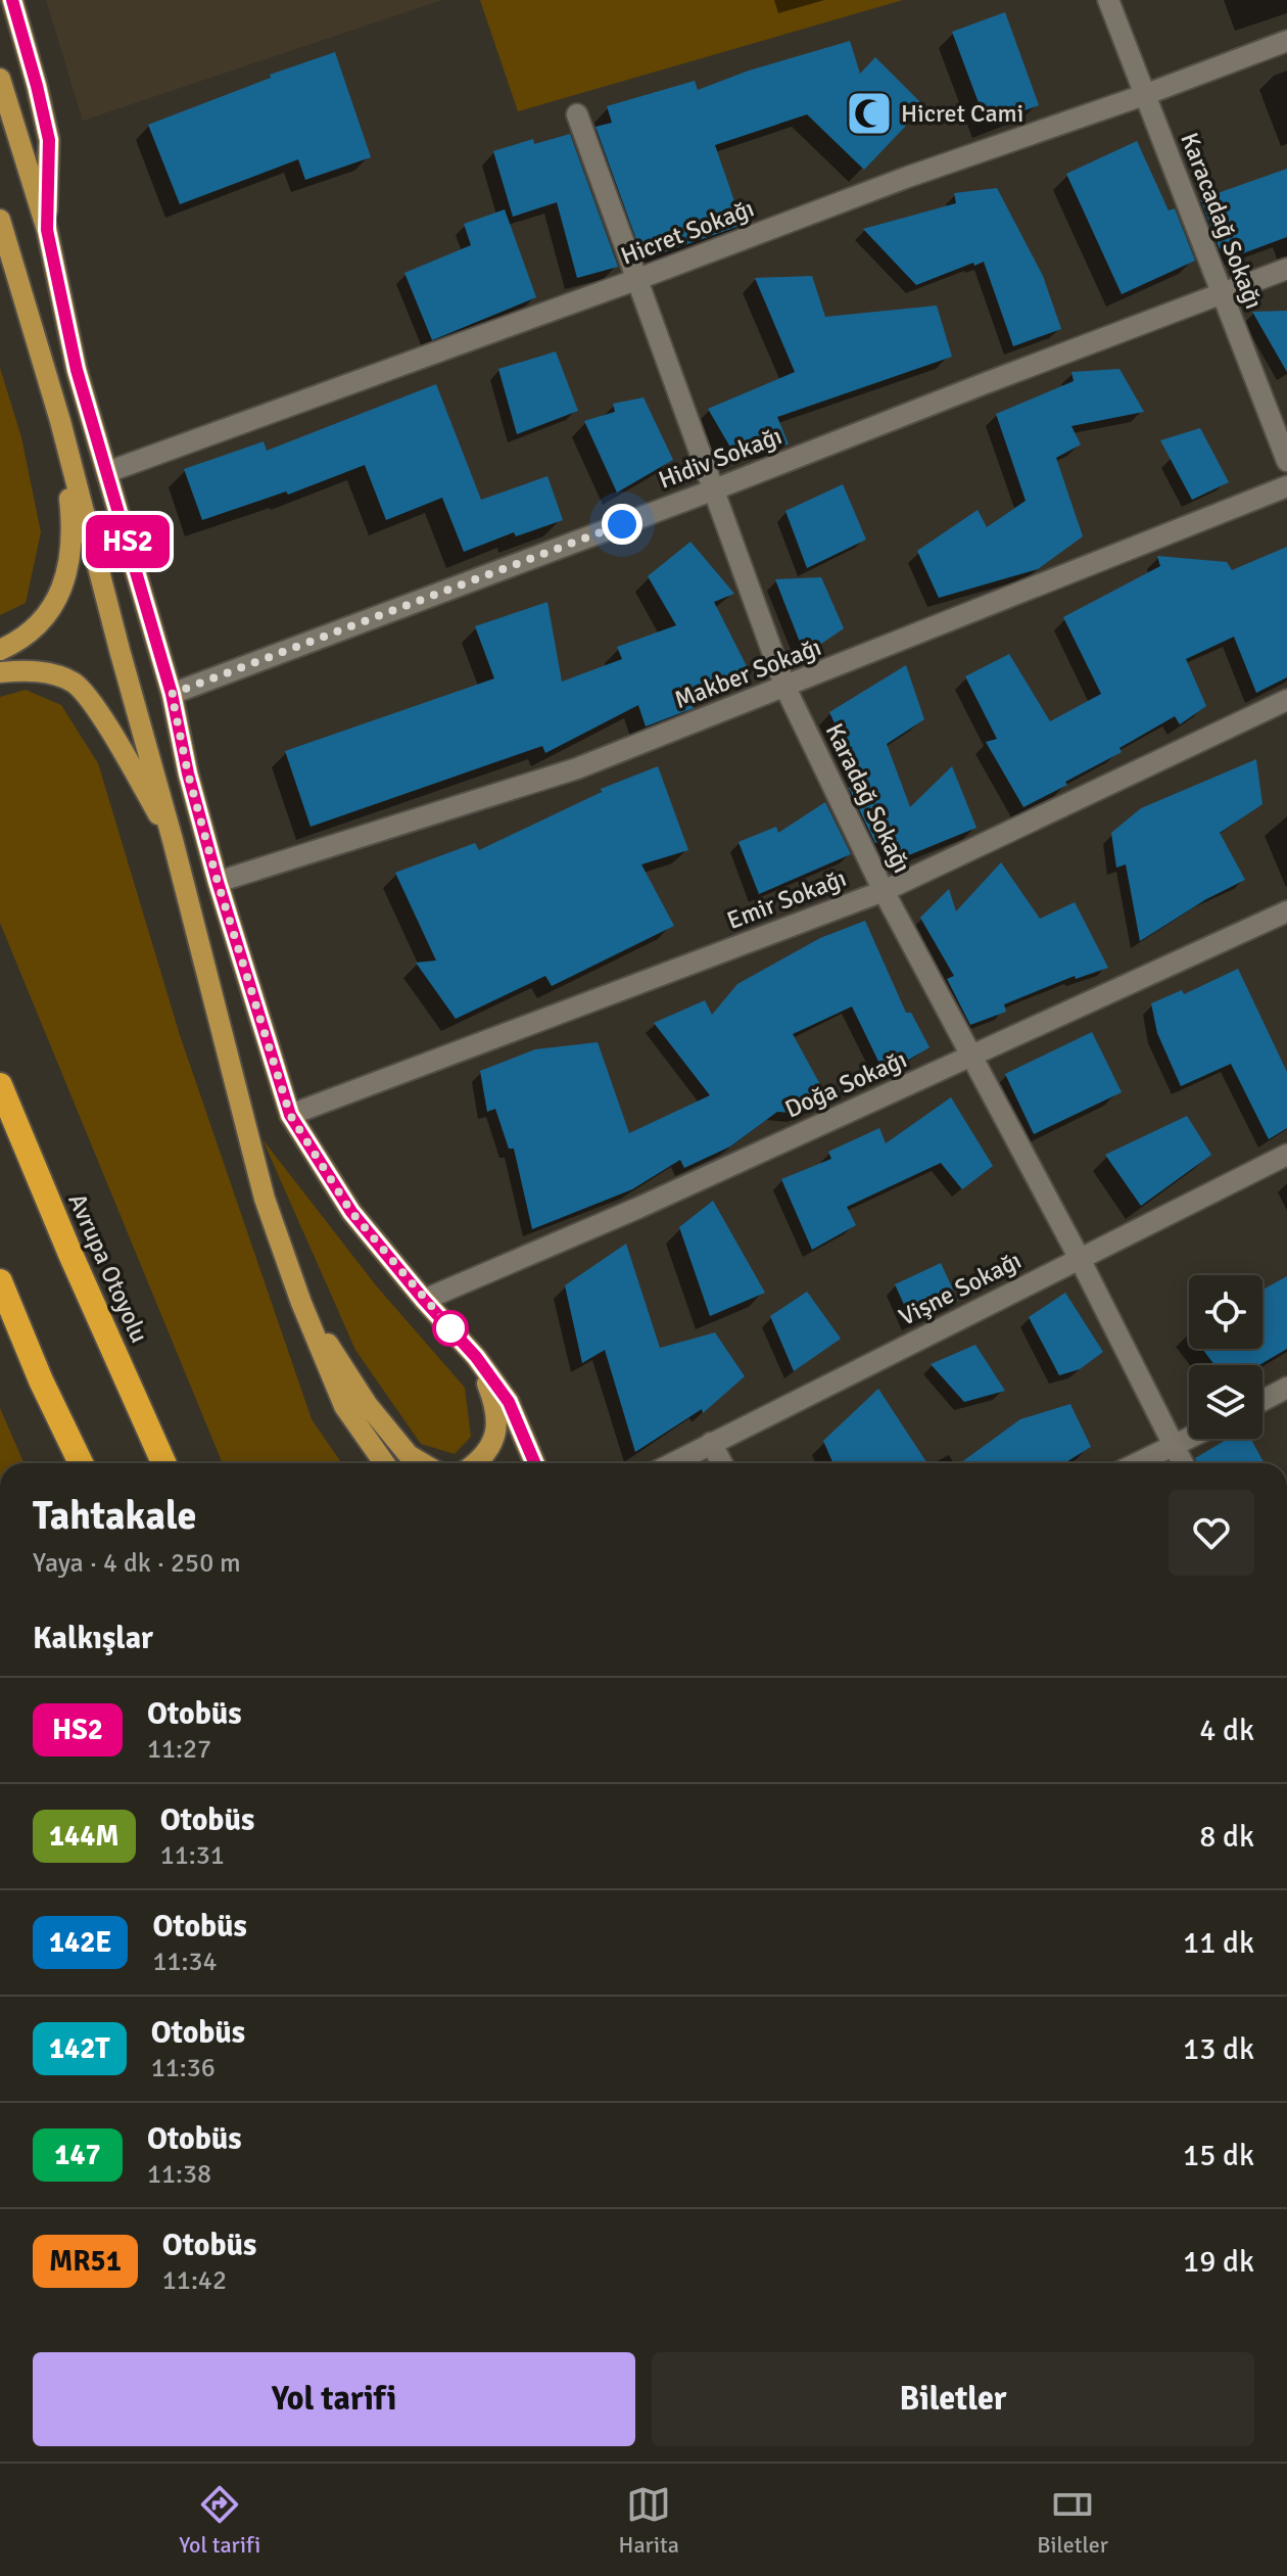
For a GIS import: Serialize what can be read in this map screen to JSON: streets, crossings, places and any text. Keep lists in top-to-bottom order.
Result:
{
  "streets": {
    "highway": ["Avrupa Otoyolu"],
    "street": [
      "Karacadağ Sokağı",
      "Hicret Sokağı",
      "Hidiv Sokağı",
      "Makber Sokağı",
      "Karadağ Sokağı",
      "Emir Sokağı",
      "Doğa Sokağı",
      "Vişne Sokağı"
    ]
  },
  "crossings": [
    ["Karacadağ Sokağı", "Hicret Sokağı"],
    ["Karacadağ Sokağı", "Hidiv Sokağı"],
    ["Hicret Sokağı", "Karadağ Sokağı"],
    ["Hidiv Sokağı", "Karadağ Sokağı"],
    ["Makber Sokağı", "Karadağ Sokağı"],
    ["Karadağ Sokağı", "Emir Sokağı"],
    ["Karadağ Sokağı", "Doğa Sokağı"],
    ["Karadağ Sokağı", "Vişne Sokağı"]
  ],
  "places": {
    "mosque": ["Hicret Cami"]
  },
  "lines": ["bus line HS2"],
  "page": {
    "on_map": "HS2",
    "heading": [
      ["Tahtakale", "Yaya · 4 dk · 250 m"],
      "Kalkışlar"
    ],
    "list": [
      {
        "mark": "HS2",
        "name": "Otobüs",
        "note": "11:27",
        "value": "4 dk"
      },
      {
        "mark": "144M",
        "name": "Otobüs",
        "note": "11:31",
        "value": "8 dk"
      },
      {
        "mark": "142E",
        "name": "Otobüs",
        "note": "11:34",
        "value": "11 dk"
      },
      {
        "mark": "142T",
        "name": "Otobüs",
        "note": "11:36",
        "value": "13 dk"
      },
      {
        "mark": "147",
        "name": "Otobüs",
        "note": "11:38",
        "value": "15 dk"
      },
      {
        "mark": "MR51",
        "name": "Otobüs",
        "note": "11:42",
        "value": "19 dk"
      }
    ],
    "buttons": ["Yol tarifi", "Biletler"],
    "tabs": ["Yol tarifi", "Harita", "Biletler"]
  }
}
